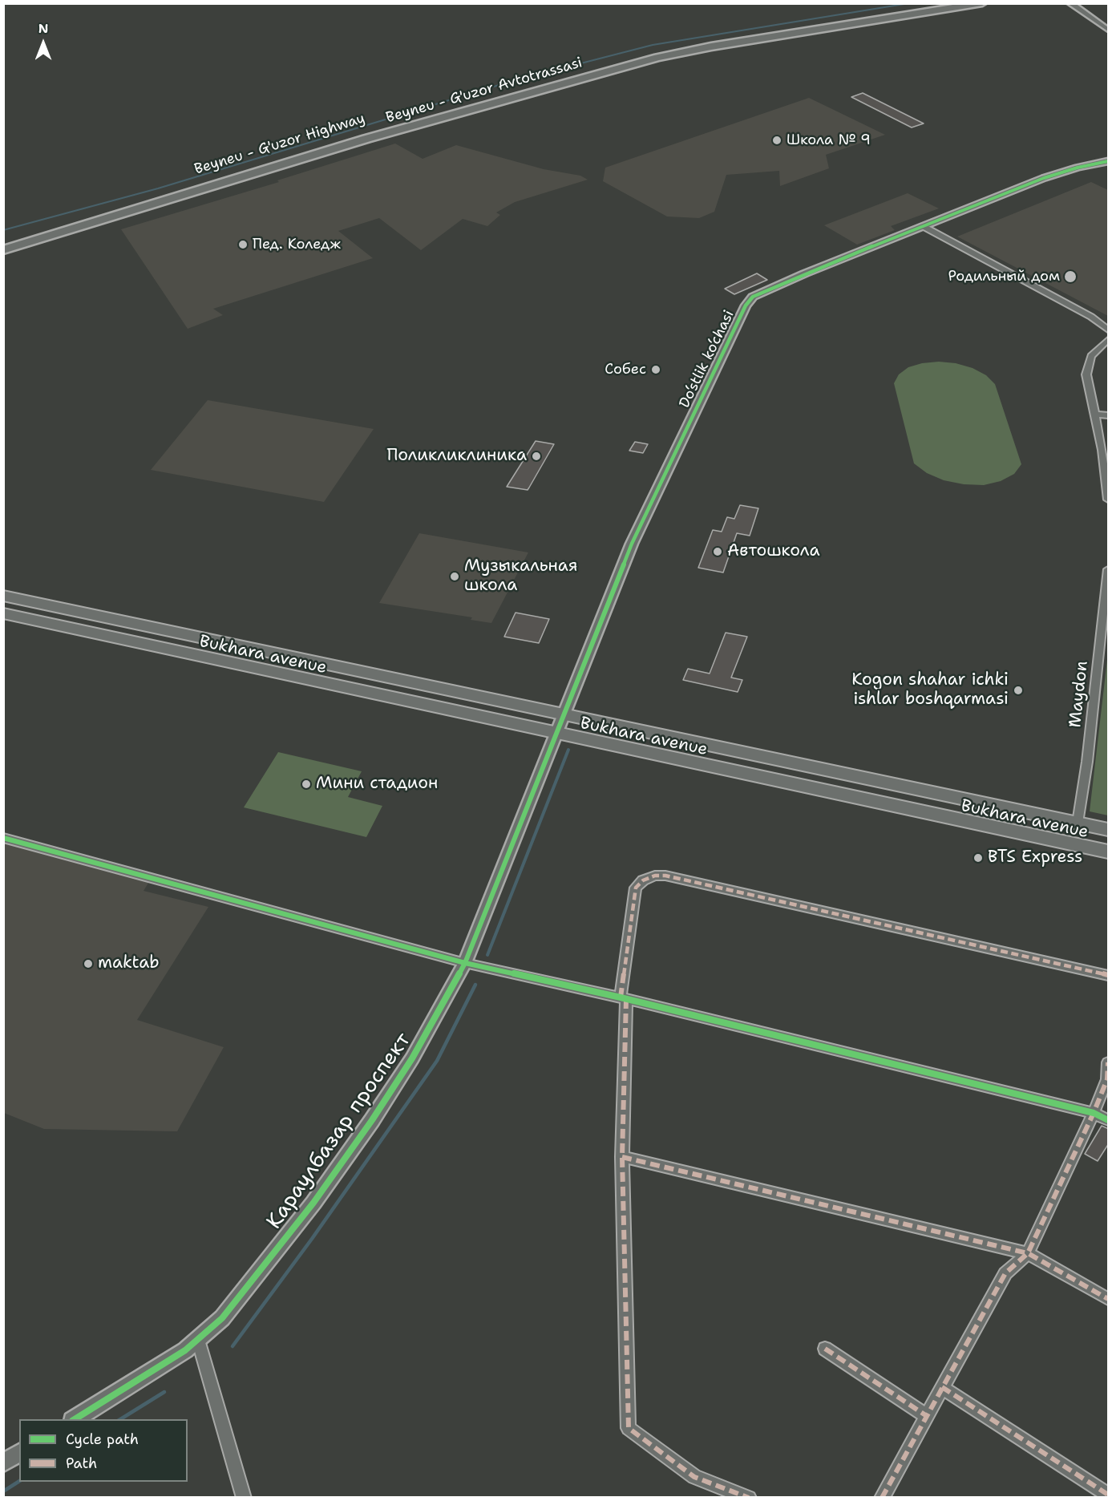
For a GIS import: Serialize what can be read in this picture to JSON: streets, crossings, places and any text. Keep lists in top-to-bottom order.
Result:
{
  "streets": {
    "highway": ["Beyneu - G'uzor Avtotrassasi", "Beyneu - G'uzor Highway"],
    "main road": ["Bukhara avenue"],
    "street": ["Do‘stlik ko‘chasi", "Maydon", "Караулбазар проспект"]
  },
  "crossings": [
    ["Do‘stlik ko‘chasi", "Bukhara avenue"],
    ["Do‘stlik ko‘chasi", "Караулбазар проспект"],
    ["Bukhara avenue", "Maydon"],
    ["Bukhara avenue", "Караулбазар проспект"]
  ],
  "places": [
    "Школа № 9",
    "Пед. Коледж",
    "Родильный дом",
    "Собеc",
    "Поликликлиника",
    "Автошкола",
    "Музыкальная школа",
    "Kogon shahar ichki ishlar boshqarmasi",
    "Мини стадион",
    "BTS Express",
    "maktab"
  ],
  "legend": ["Cycle path", "Path"],
  "north": "top"
}
